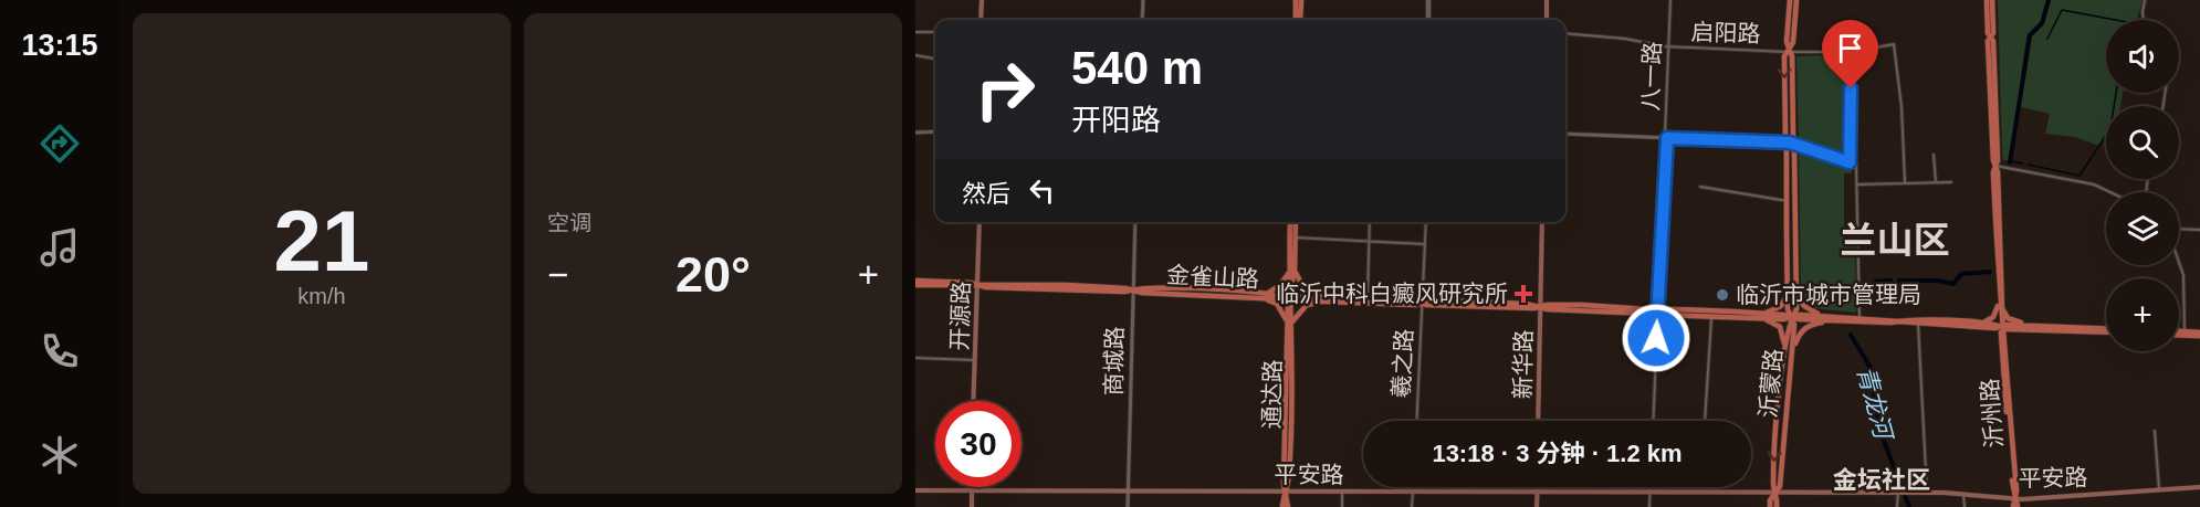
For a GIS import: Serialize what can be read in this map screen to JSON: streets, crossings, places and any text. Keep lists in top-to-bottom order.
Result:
{
  "streets": {
    "main road": [
      "金雀山路",
      "开源路",
      "新华路",
      "沂蒙路",
      "通达路",
      "沂州路",
      "平安路"
    ],
    "street": [
      "启阳路",
      "八一路",
      "商城路",
      "羲之路"
    ]
  },
  "crossings": [
    ["启阳路", "八一路"],
    ["启阳路", "沂蒙路"],
    ["八一路", "金雀山路"],
    ["金雀山路", "开源路"],
    ["金雀山路", "商城路"],
    ["金雀山路", "羲之路"],
    ["金雀山路", "新华路"],
    ["金雀山路", "沂蒙路"],
    ["金雀山路", "通达路"],
    ["金雀山路", "沂州路"],
    ["商城路", "平安路"],
    ["沂蒙路", "平安路"],
    ["通达路", "平安路"],
    ["沂州路", "平安路"]
  ],
  "districts": ["兰山区", "金坛社区"],
  "water": ["青龙河"],
  "places": {
    "health": ["临沂中科白癜风研究所"],
    "other": ["临沂市城市管理局"]
  },
  "page": {
    "tabs": "13:15",
    "tile": [
      ["21", "km/h"],
      "空调"
    ],
    "map_buttons": "+",
    "turn": ["540 m", "开阳路"],
    "then": "然后",
    "heat": ["−", "20°", "+"],
    "limit": "30",
    "trip": "13:18 · 3 分钟 · 1.2 km"
  }
}
